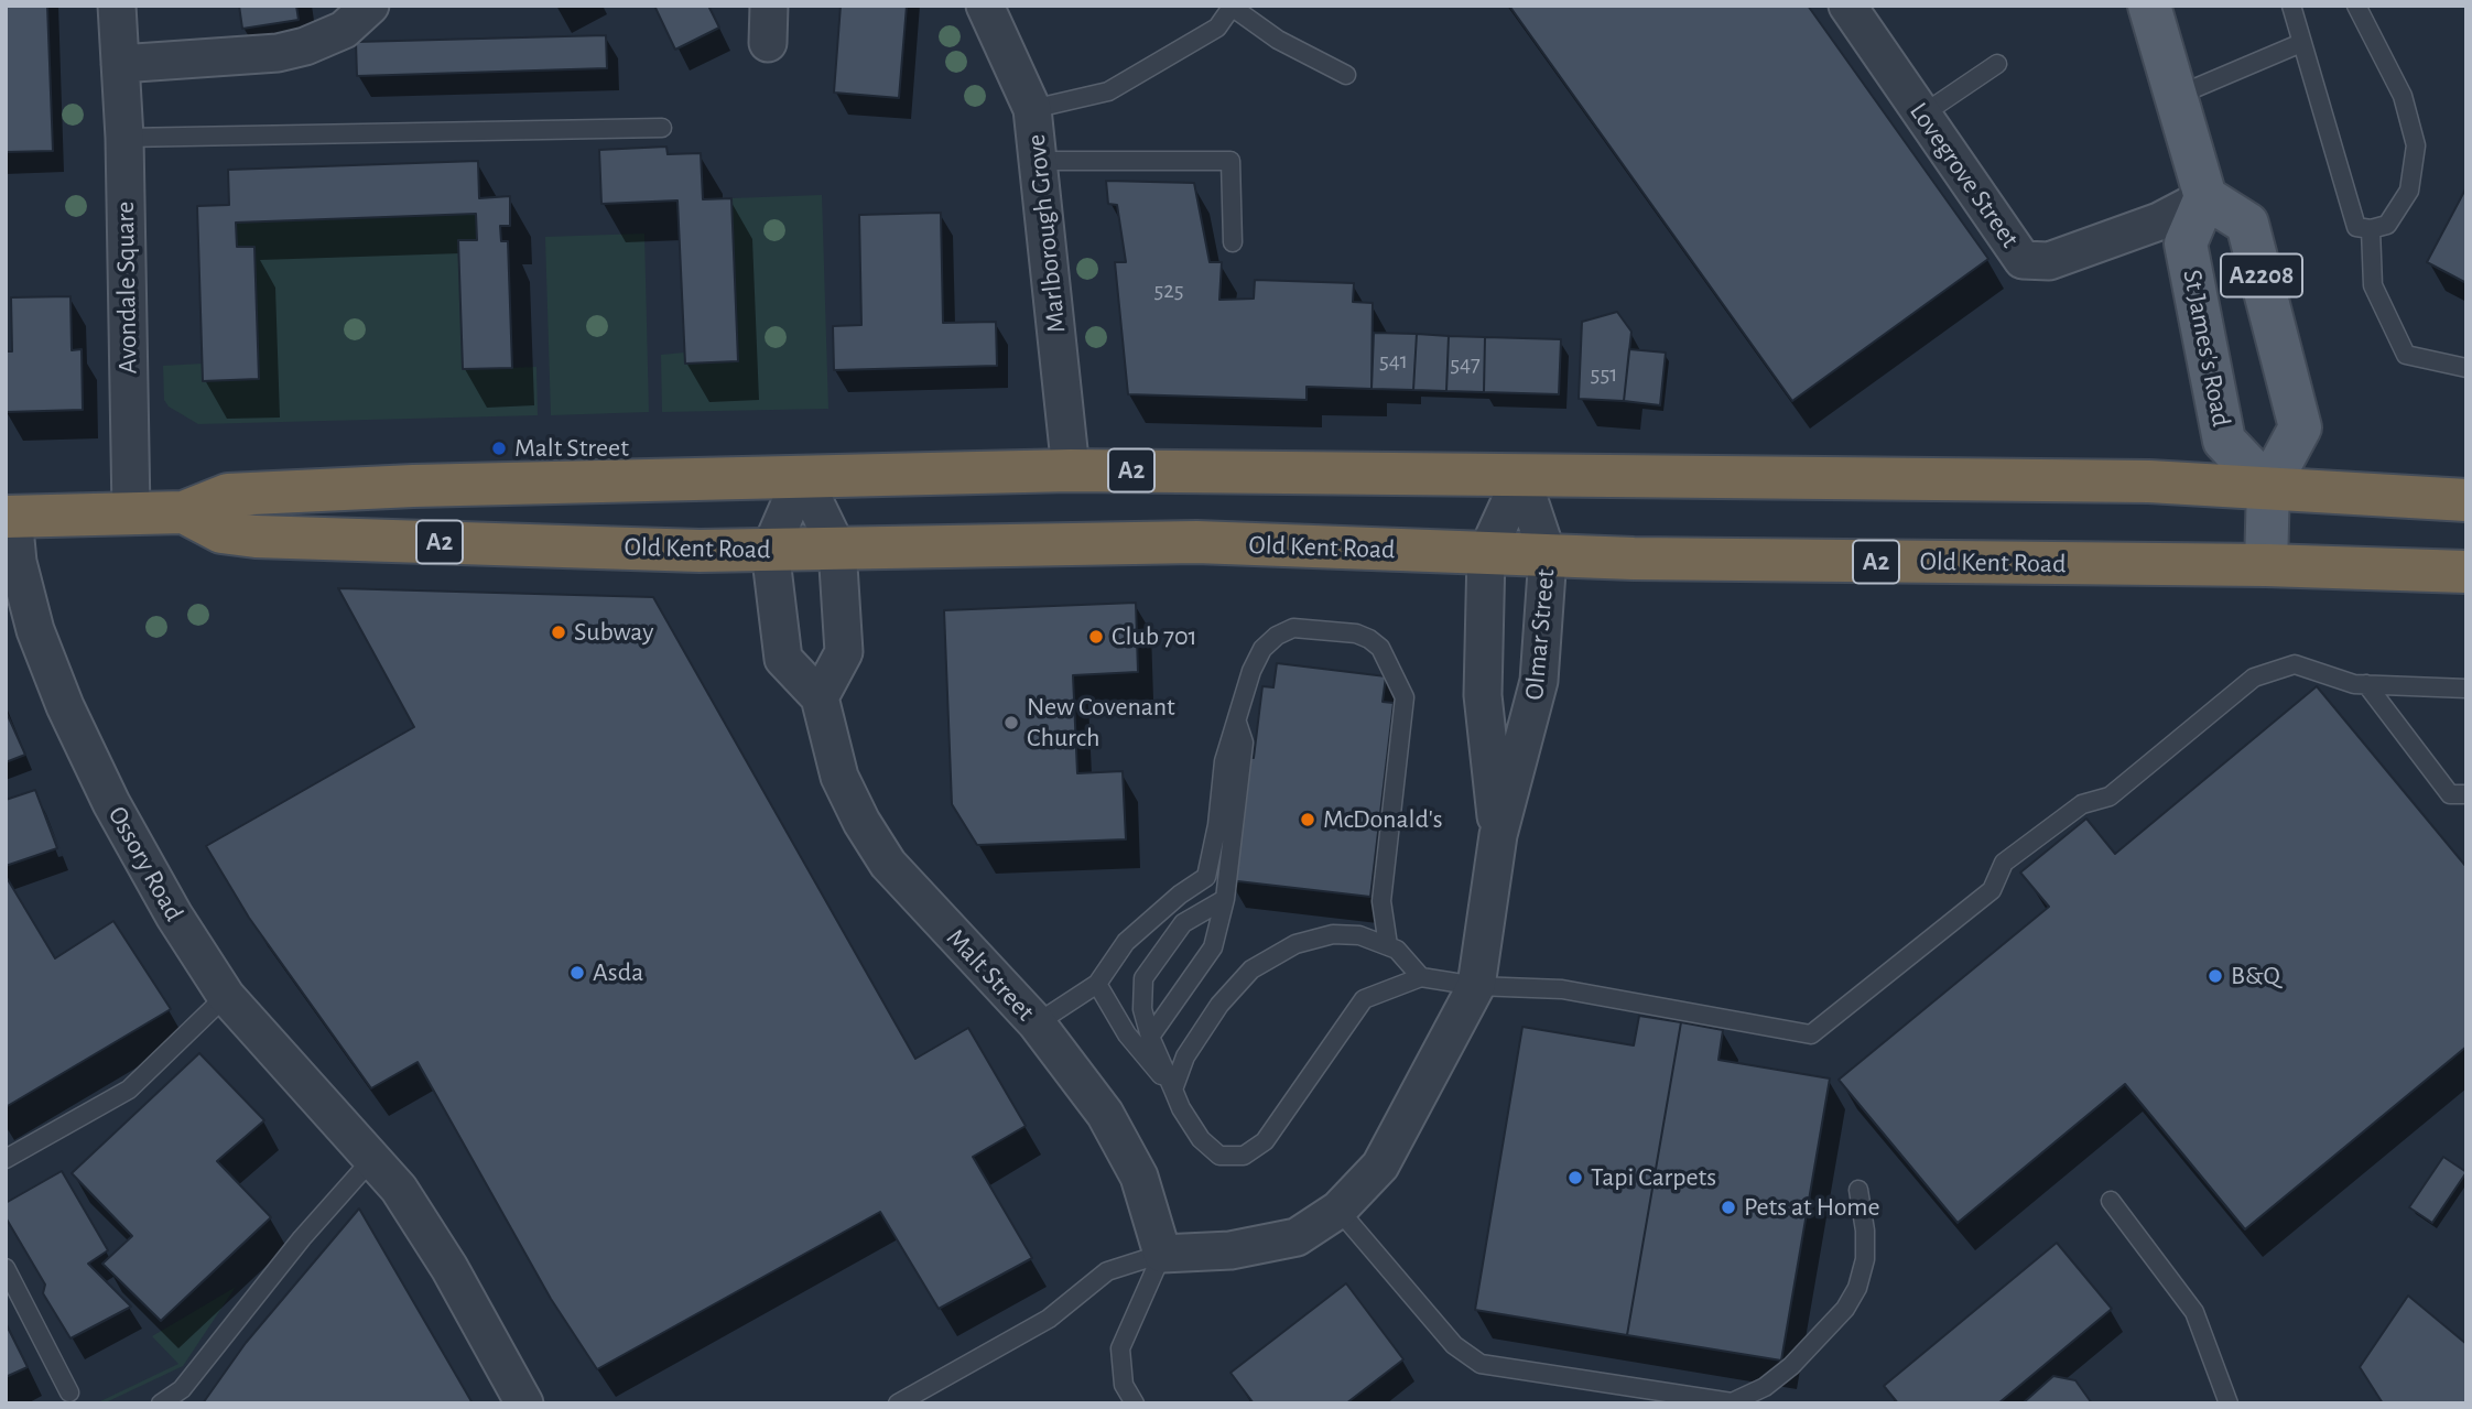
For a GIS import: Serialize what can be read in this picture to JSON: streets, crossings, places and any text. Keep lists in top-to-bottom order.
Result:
{
  "streets": {
    "highway": ["A2", "Old Kent Road"],
    "main road": ["A2208", "St James's Road"],
    "street": [
      "Lovegrove Street",
      "Marlborough Grove",
      "Avondale Square",
      "Olmar Street",
      "Ossory Road",
      "Malt Street"
    ]
  },
  "crossings": [
    ["Lovegrove Street", "A2208"],
    ["Lovegrove Street", "St James's Road"],
    ["Marlborough Grove", "Old Kent Road"],
    ["A2208", "St James's Road"],
    ["A2208", "Old Kent Road"],
    ["Avondale Square", "Old Kent Road"],
    ["St James's Road", "Old Kent Road"],
    ["Old Kent Road", "Olmar Street"],
    ["Old Kent Road", "Ossory Road"],
    ["Old Kent Road", "Malt Street"],
    ["Olmar Street", "Malt Street"]
  ],
  "places": [
    "Malt Street",
    "Subway",
    "Club 701",
    "New Covenant Church",
    "McDonald's",
    "Asda",
    "B&Q",
    "Tapi Carpets",
    "Pets at Home"
  ],
  "house_numbers": [
    "525",
    "541",
    "547",
    "551"
  ]
}
